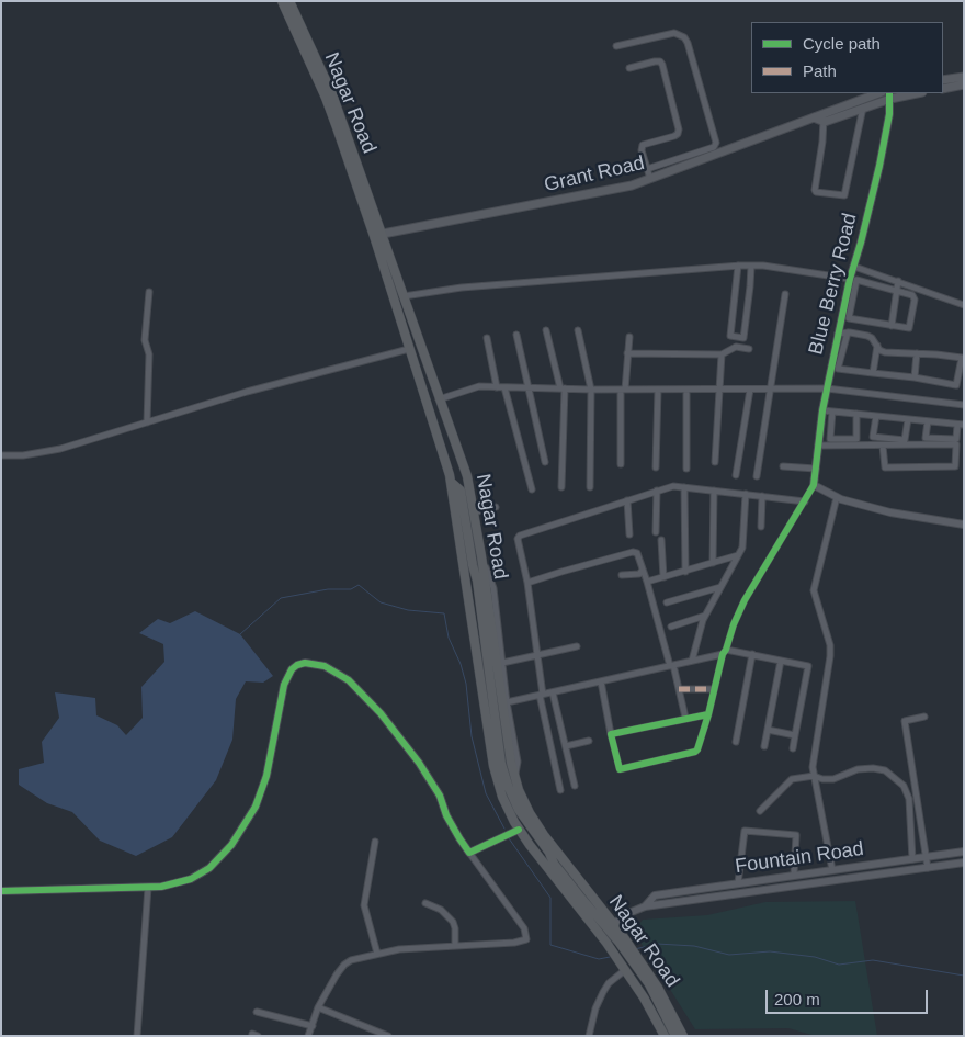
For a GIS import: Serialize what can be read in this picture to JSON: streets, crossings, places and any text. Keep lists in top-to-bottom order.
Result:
{
  "streets": {
    "highway": ["Nagar Road"],
    "main road": ["Grant Road"],
    "street": ["Blue Berry Road", "Fountain Road"]
  },
  "crossings": [
    ["Nagar Road", "Grant Road"],
    ["Nagar Road", "Fountain Road"],
    ["Grant Road", "Blue Berry Road"]
  ],
  "legend": ["Cycle path", "Path"],
  "scale_bar": "200 m"
}
